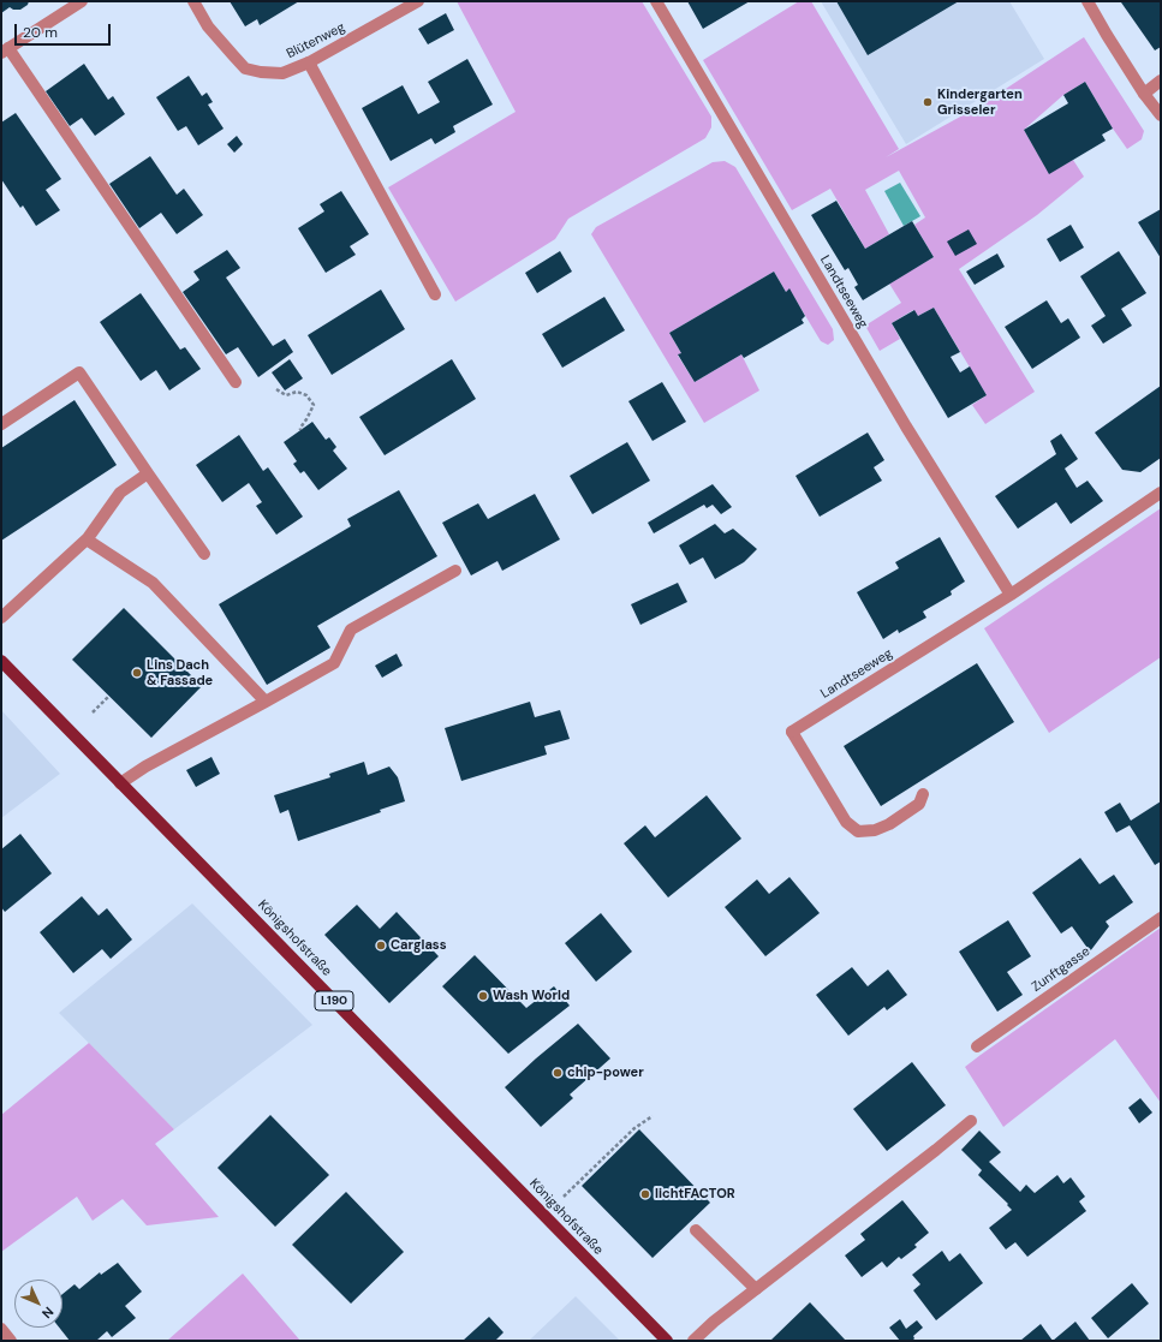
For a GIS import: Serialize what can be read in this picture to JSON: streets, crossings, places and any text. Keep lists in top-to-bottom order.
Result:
{
  "streets": {
    "main road": ["Königshofstraße", "L190"],
    "street": ["Blütenweg", "Landtseeweg", "Zunftgasse"]
  },
  "places": [
    "Kindergarten Grisseler",
    "Lins Dach & Fassade",
    "Carglass",
    "Wash World",
    "chip-power",
    "lichtFACTOR"
  ],
  "scale_bar": "20 m",
  "north": "bottom right"
}
